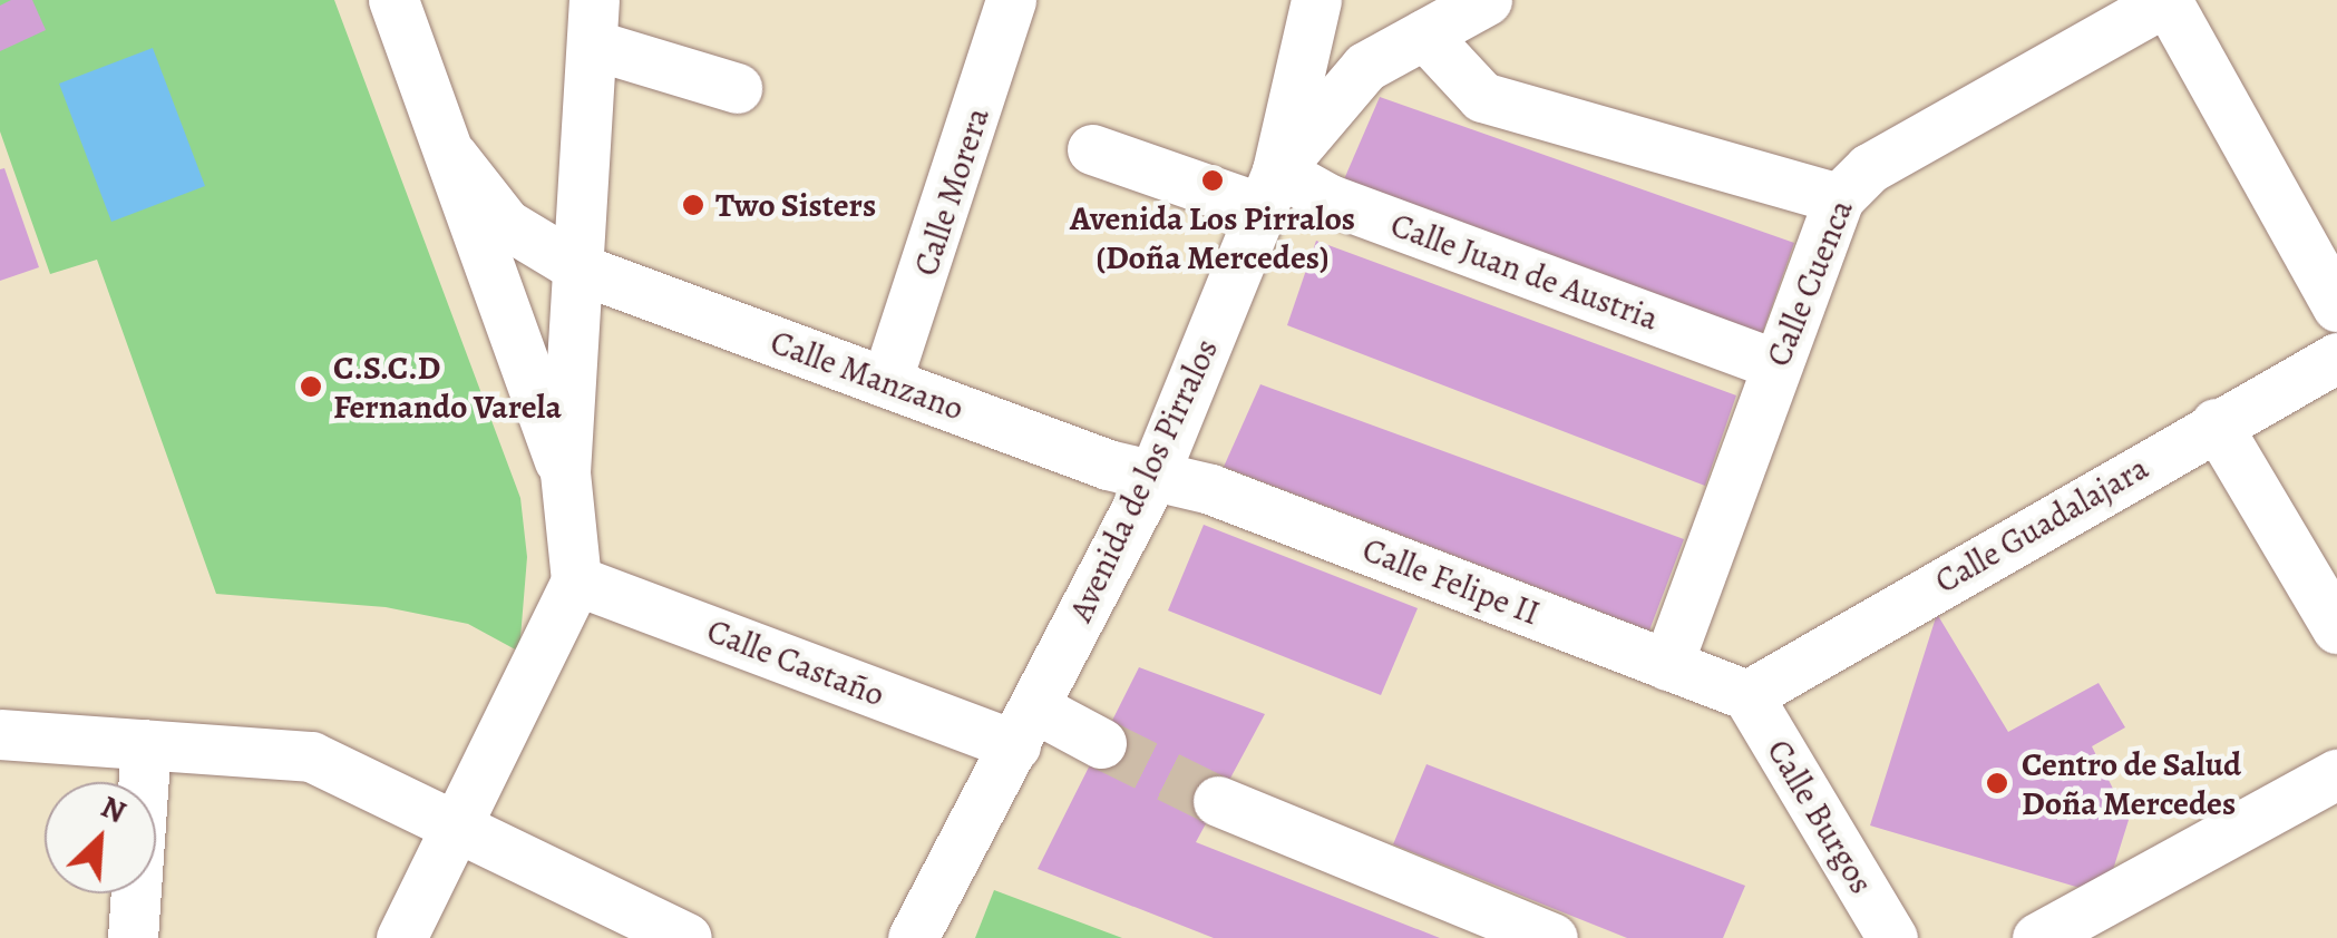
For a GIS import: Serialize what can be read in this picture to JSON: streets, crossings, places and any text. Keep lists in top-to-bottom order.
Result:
{
  "streets": {
    "street": [
      "Calle Morera",
      "Calle Juan de Austria",
      "Calle Cuenca",
      "Calle Manzano",
      "Avenida de los Pirralos",
      "Calle Guadalajara",
      "Calle Felipe II",
      "Calle Castaño",
      "Calle Burgos"
    ]
  },
  "crossings": [
    ["Calle Morera", "Calle Manzano"],
    ["Calle Juan de Austria", "Calle Cuenca"],
    ["Calle Juan de Austria", "Avenida de los Pirralos"],
    ["Calle Cuenca", "Calle Felipe II"],
    ["Calle Manzano", "Avenida de los Pirralos"],
    ["Calle Manzano", "Calle Felipe II"],
    ["Avenida de los Pirralos", "Calle Felipe II"],
    ["Avenida de los Pirralos", "Calle Castaño"],
    ["Calle Guadalajara", "Calle Felipe II"],
    ["Calle Guadalajara", "Calle Burgos"],
    ["Calle Felipe II", "Calle Burgos"]
  ],
  "places": [
    "Avenida Los Pirralos (Doña Mercedes)",
    "Two Sisters",
    "C.S.C.D Fernando Varela",
    "Centro de Salud Doña Mercedes"
  ],
  "north": "top right"
}
